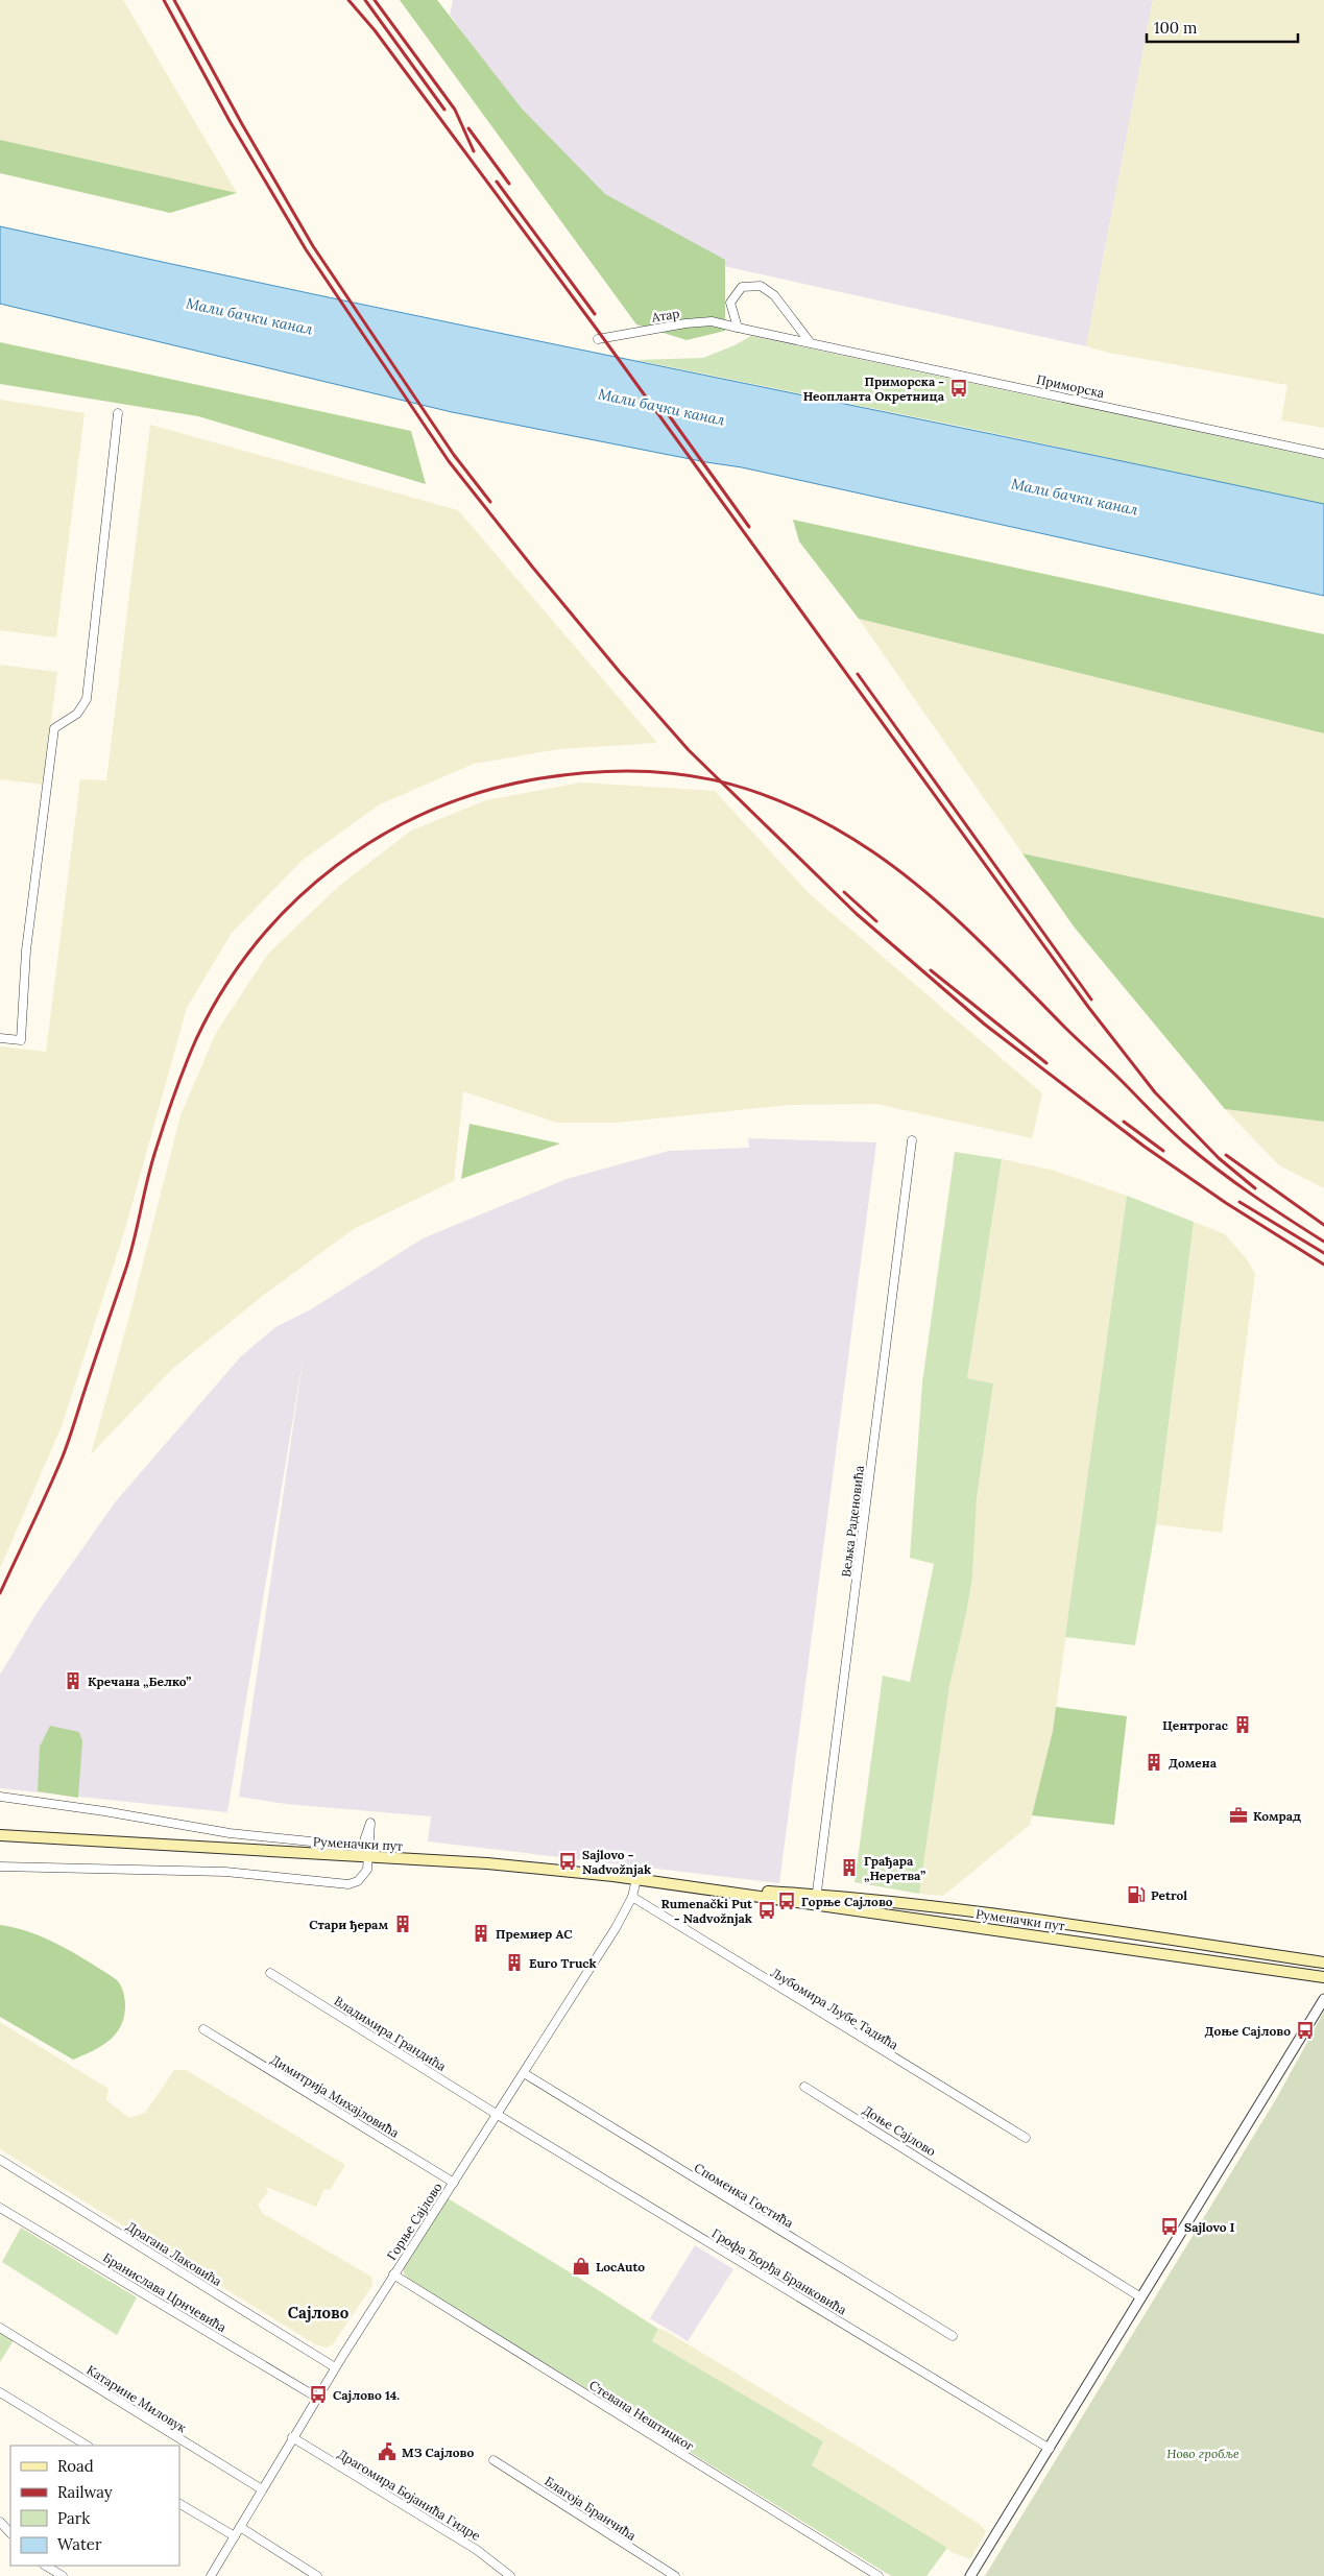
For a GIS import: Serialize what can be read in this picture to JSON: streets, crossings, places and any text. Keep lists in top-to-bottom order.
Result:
{
  "streets": {
    "main road": ["Руменачки пут"],
    "street": [
      "Атар",
      "Приморска",
      "Вељка Раденовића",
      "Љубомира Љубе Тадића",
      "Владимира Грандића",
      "Димитрија Михајловића",
      "Доње Сајлово",
      "Споменка Гостића",
      "Горње Сајлово",
      "Драгана Лаковића",
      "Грофа Ђорђа Бранковића",
      "Бранислава Црнчевића",
      "Катарине Миловук",
      "Стевана Нештицког",
      "Драгомира Бојанића Гидре",
      "Благоја Бранчића"
    ]
  },
  "crossings": [
    ["Атар", "Приморска"],
    ["Вељка Раденовића", "Руменачки пут"],
    ["Руменачки пут", "Горње Сајлово"],
    ["Љубомира Љубе Тадића", "Горње Сајлово"],
    ["Владимира Грандића", "Горње Сајлово"],
    ["Владимира Грандића", "Грофа Ђорђа Бранковића"],
    ["Димитрија Михајловића", "Горње Сајлово"],
    ["Споменка Гостића", "Горње Сајлово"],
    ["Горње Сајлово", "Драгана Лаковића"],
    ["Горње Сајлово", "Грофа Ђорђа Бранковића"],
    ["Горње Сајлово", "Бранислава Црнчевића"],
    ["Горње Сајлово", "Катарине Миловук"],
    ["Горње Сајлово", "Стевана Нештицког"],
    ["Горње Сајлово", "Драгомира Бојанића Гидре"]
  ],
  "districts": ["Сајлово"],
  "water": ["Мали бачки канал"],
  "parks": ["Ново гробље"],
  "places": {
    "bus stop": [
      "Приморска - Неопланта Окретница",
      "Sajlovo - Nadvožnjak",
      "Горње Сајлово",
      "Rumenački Put - Nadvožnjak",
      "Доње Сајлово",
      "Sajlovo I",
      "Сајлово 14."
    ],
    "building": [
      "Кречана „Белко”",
      "Центрогас",
      "Домена",
      "Грађара „Неретва”",
      "Стари ђерам",
      "Премиер АС",
      "Euro Truck"
    ],
    "office": ["Комрад"],
    "fuel station": ["Petrol"],
    "shop": ["LocAuto"],
    "public building": ["МЗ Сајлово"]
  },
  "legend": [
    "Road",
    "Railway",
    "Park",
    "Water"
  ],
  "scale_bar": "100 m"
}
